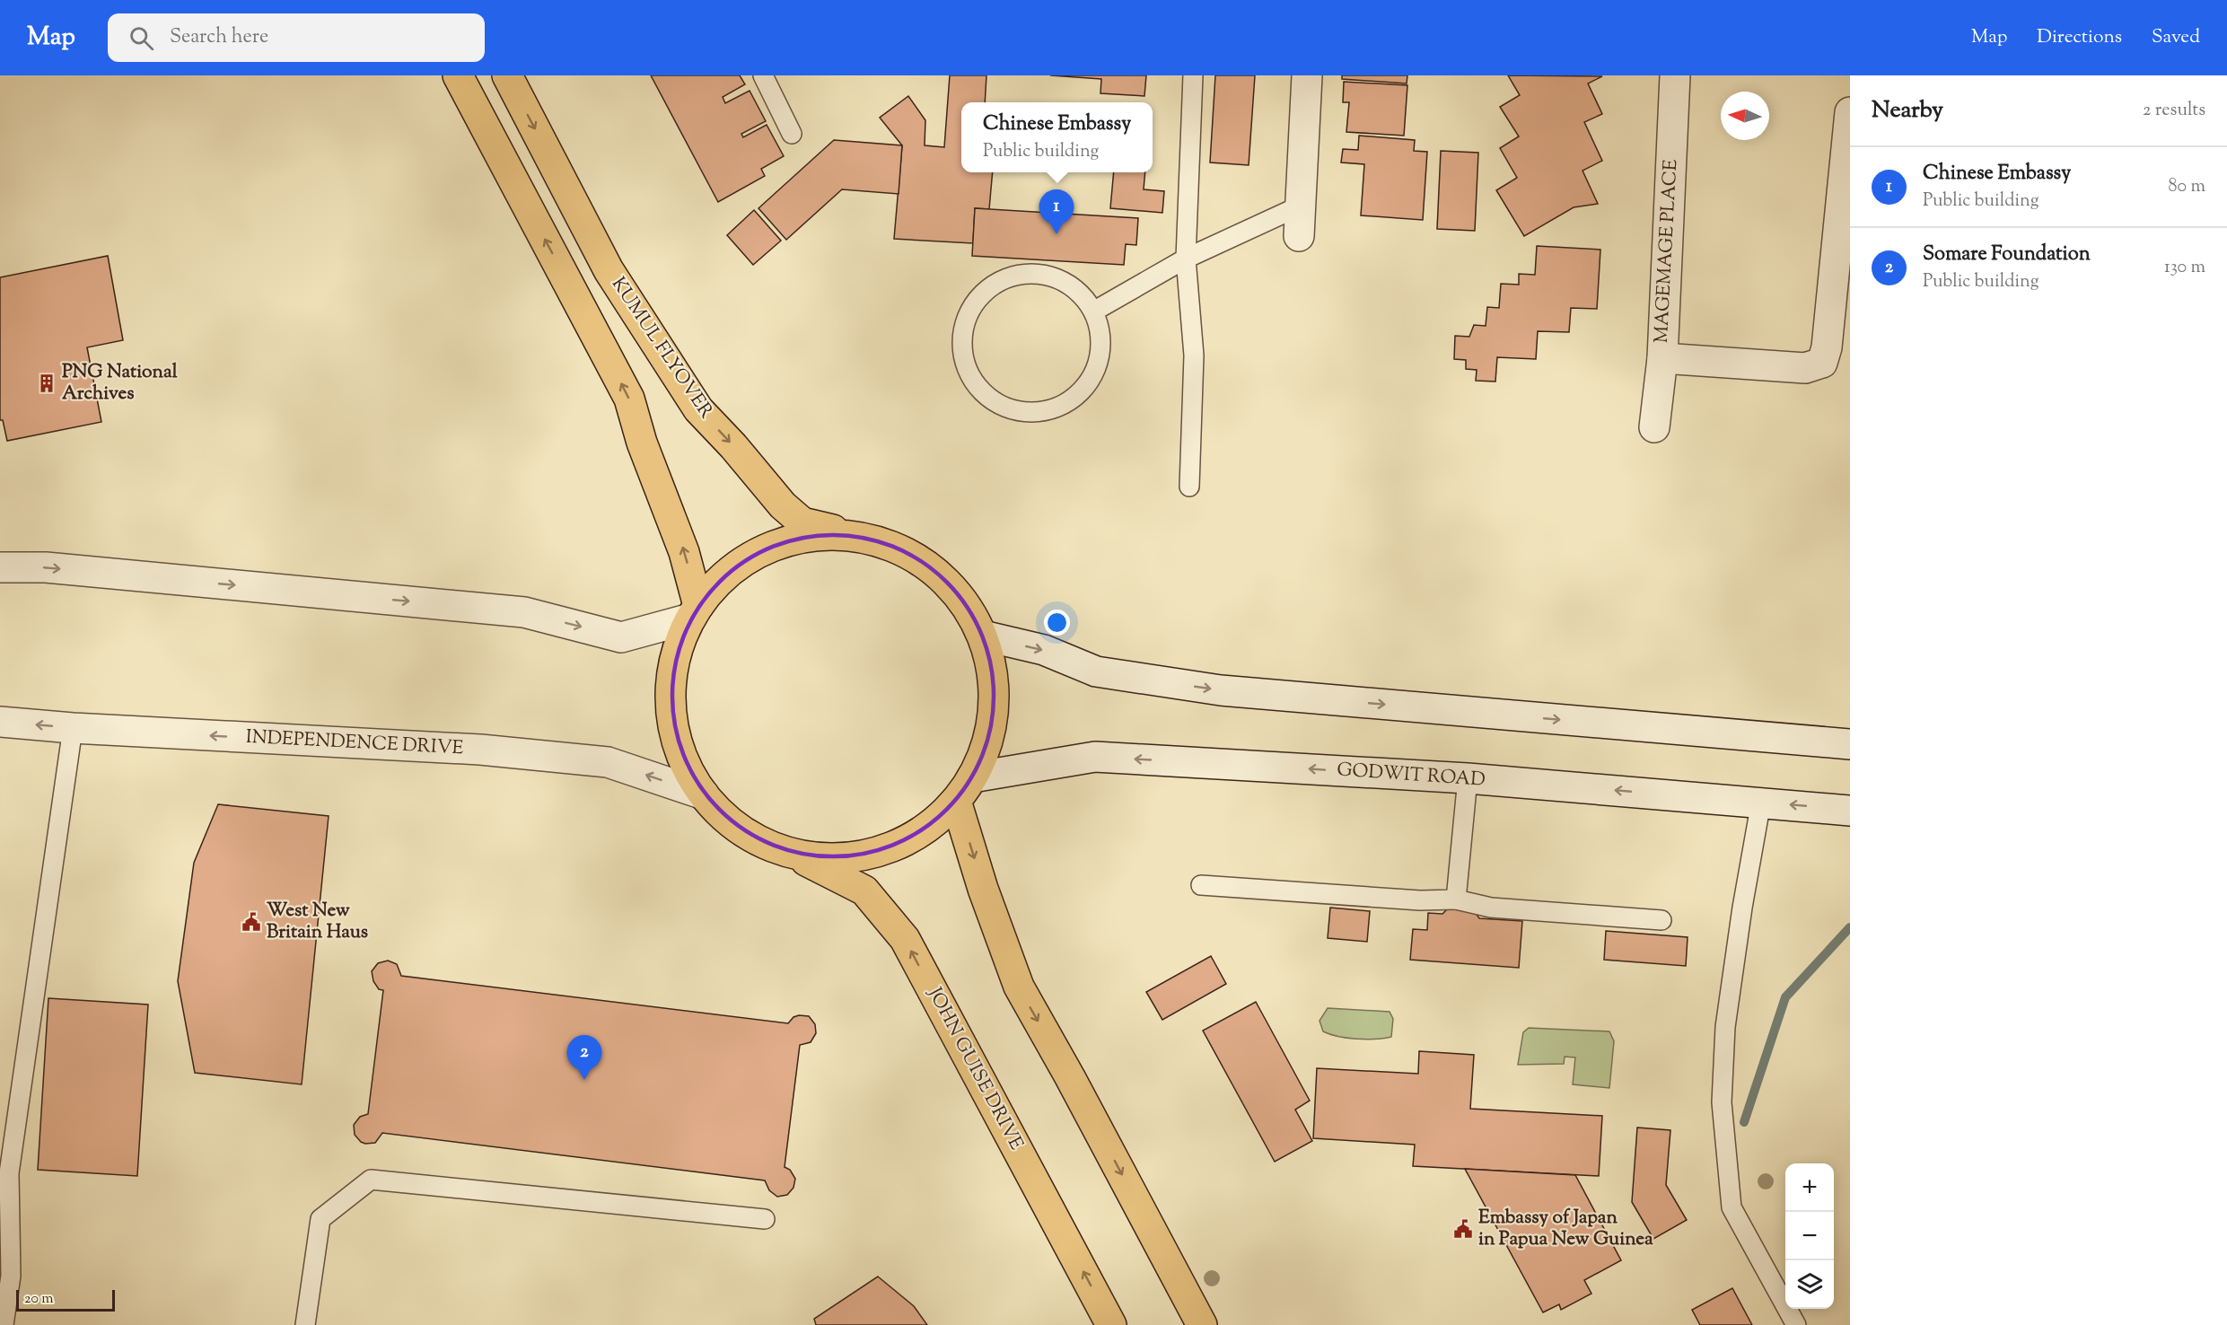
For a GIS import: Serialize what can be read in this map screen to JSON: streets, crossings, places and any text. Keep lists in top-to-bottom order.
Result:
{
  "streets": {
    "highway": ["KUMUL FLYOVER", "JOHN GUISE DRIVE"],
    "street": ["MAGEMAGE PLACE", "INDEPENDENCE DRIVE", "GODWIT ROAD"]
  },
  "places": {
    "building": ["PNG National Archives"],
    "public building": ["West New Britain Haus", "Embassy of Japan in Papua New Guinea"]
  },
  "scale_bar": "20 m",
  "north": "left",
  "page": {
    "header": "Map",
    "search": "Search here",
    "nav": ["Map", "Directions", "Saved"],
    "heading": ["Nearby", "2 results"],
    "popup": ["Chinese Embassy", "Public building"],
    "list": [
      {
        "mark": "1",
        "name": "Chinese Embassy",
        "note": "Public building",
        "value": "80 m"
      },
      {
        "mark": "2",
        "name": "Somare Foundation",
        "note": "Public building",
        "value": "130 m"
      }
    ],
    "pins": ["1", "2"],
    "map_buttons": ["+", "−"],
    "scale": "20 m"
  }
}
